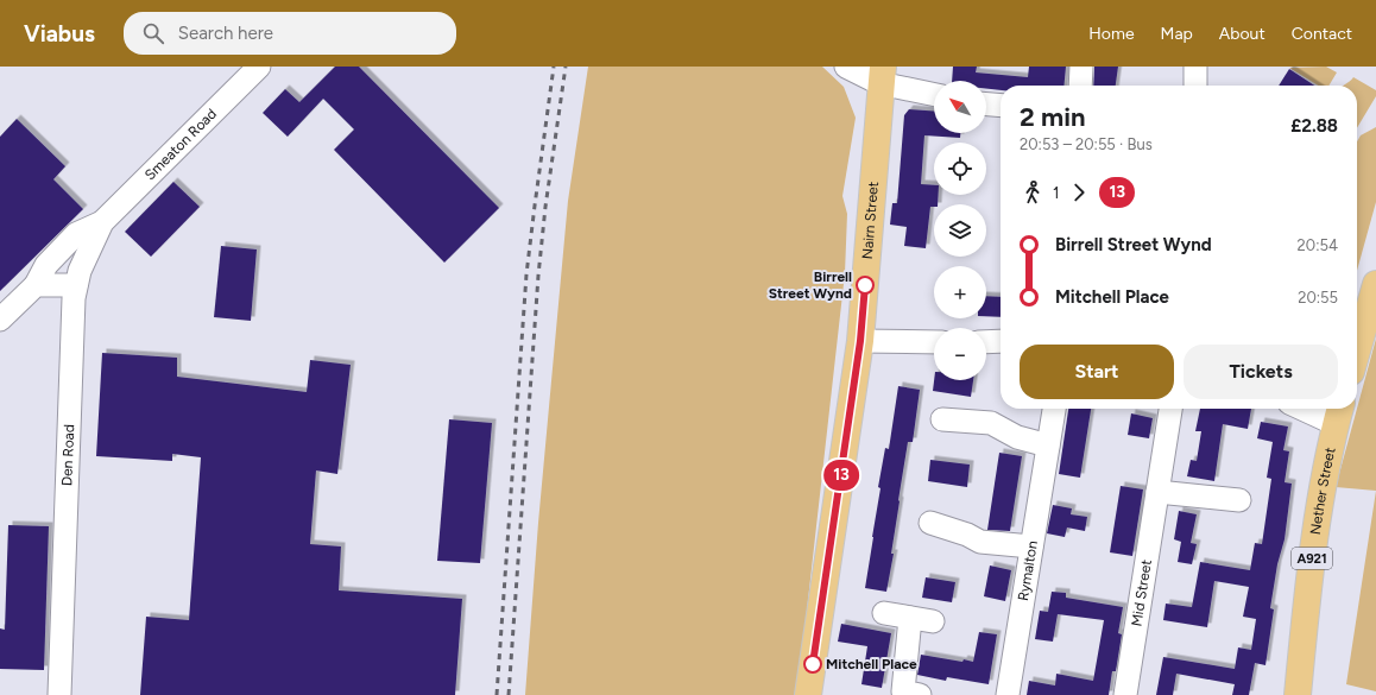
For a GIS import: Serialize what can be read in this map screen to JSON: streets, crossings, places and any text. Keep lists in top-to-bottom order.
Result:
{
  "streets": {
    "main road": ["Nairn Street", "Nether Street", "A921"],
    "street": [
      "Smeaton Road",
      "Den Road",
      "Rymalton",
      "Mid Street"
    ]
  },
  "crossings": [
    ["Smeaton Road", "Den Road"]
  ],
  "places": ["Birrell Street Wynd", "Mitchell Place"],
  "lines": ["bus line 13"],
  "north": "top left",
  "page": {
    "header": "Viabus",
    "search": "Search here",
    "nav": [
      "Home",
      "Map",
      "About",
      "Contact"
    ],
    "on_map": "13",
    "map_buttons": ["+", "−"],
    "heading": ["2 min", "20:53 – 20:55 · Bus", "£2.88"],
    "legs": ["1", "13"],
    "list": [
      {
        "name": "Birrell Street Wynd",
        "value": "20:54"
      },
      {
        "name": "Mitchell Place",
        "value": "20:55"
      }
    ],
    "buttons": ["Start", "Tickets"]
  }
}
